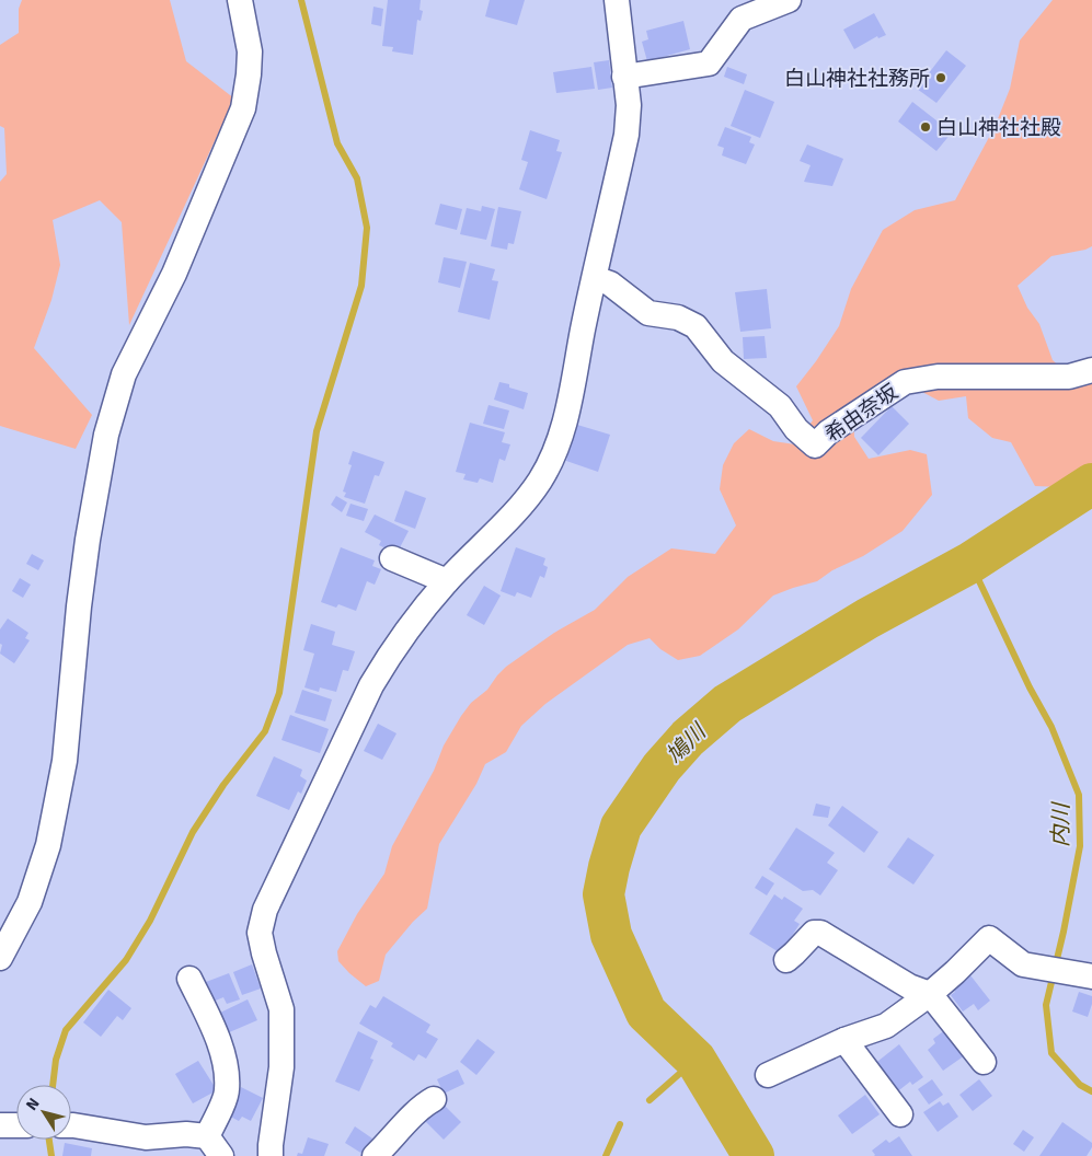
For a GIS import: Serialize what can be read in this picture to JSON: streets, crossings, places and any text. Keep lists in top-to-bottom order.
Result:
{
  "streets": {
    "street": ["希由奈坂"]
  },
  "water": ["鳩川", "内川"],
  "places": ["白山神社社務所", "白山神社社殿"],
  "north": "top left"
}
